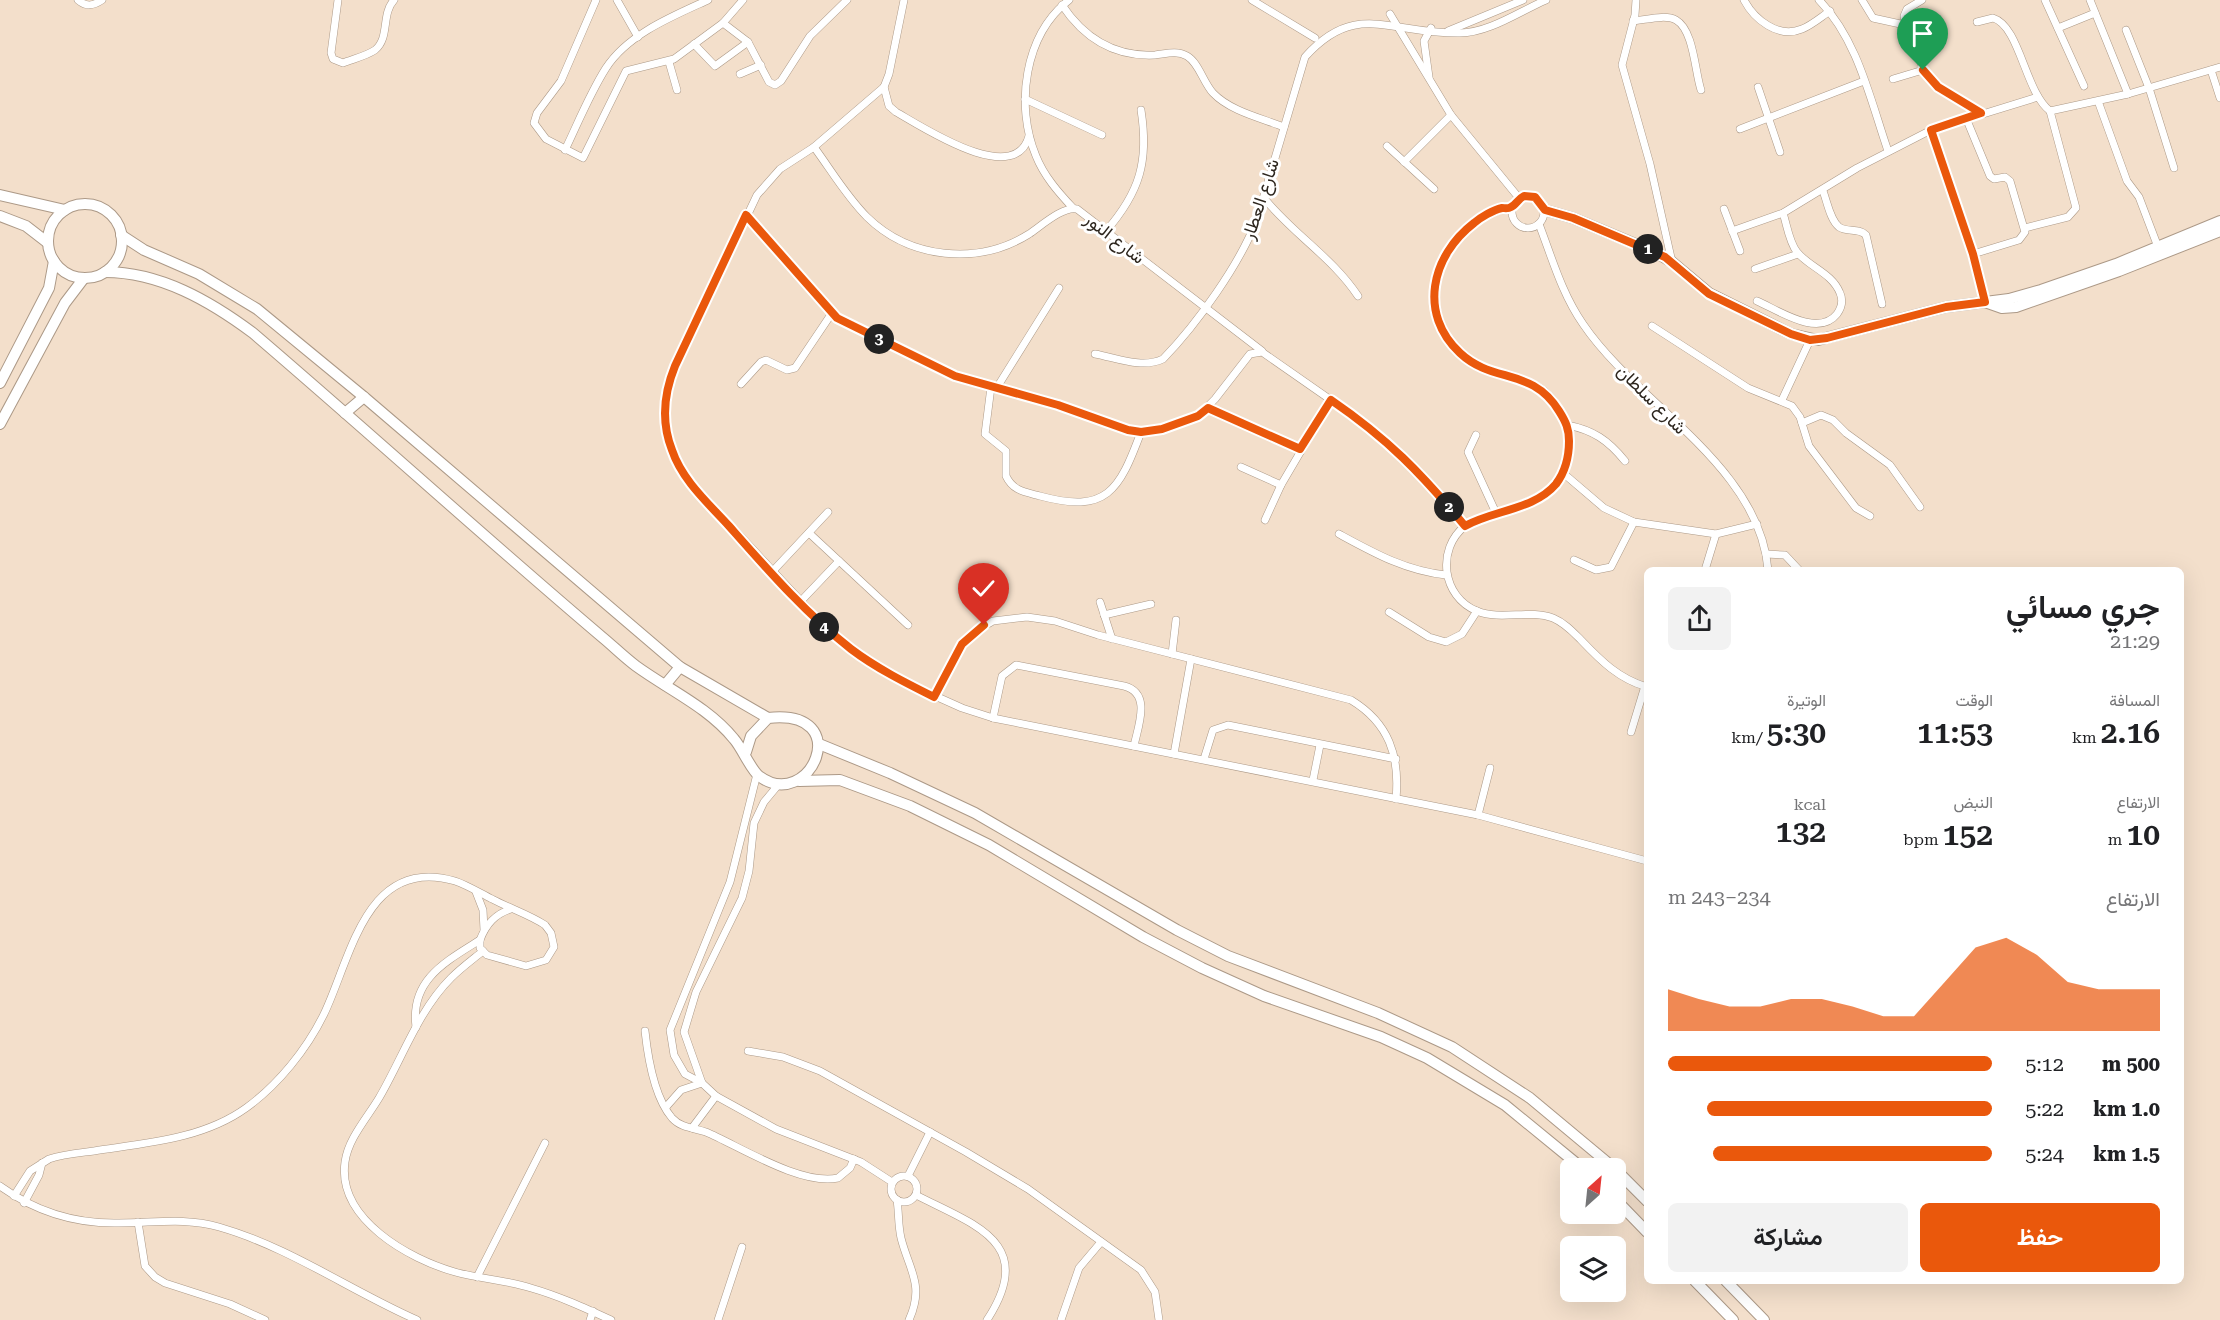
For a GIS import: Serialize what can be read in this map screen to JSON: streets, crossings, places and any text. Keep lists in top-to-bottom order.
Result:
{
  "streets": {
    "street": ["شارع العطار", "شارع النور", "شارع سلطان"]
  },
  "crossings": [
    ["شارع العطار", "شارع النور"]
  ],
  "north": "top right",
  "page": {
    "pins": [
      "1",
      "3",
      "2",
      "4"
    ],
    "heading": ["جري مسائي", "21:29"],
    "stats": [
      ["المسافة", "2.16 km"],
      ["الوقت", "11:53"],
      ["الوتيرة", "5:30 /km"],
      ["الارتفاع", "10 m"],
      ["النبض", "152 bpm"],
      ["kcal", "132"]
    ],
    "chart": ["الارتفاع", "234–243 m"],
    "list": [
      {
        "name": "500 m",
        "note": "5:12"
      },
      {
        "name": "1.0 km",
        "note": "5:22"
      },
      {
        "name": "1.5 km",
        "note": "5:24"
      }
    ],
    "buttons": ["حفظ", "مشاركة"]
  }
}
